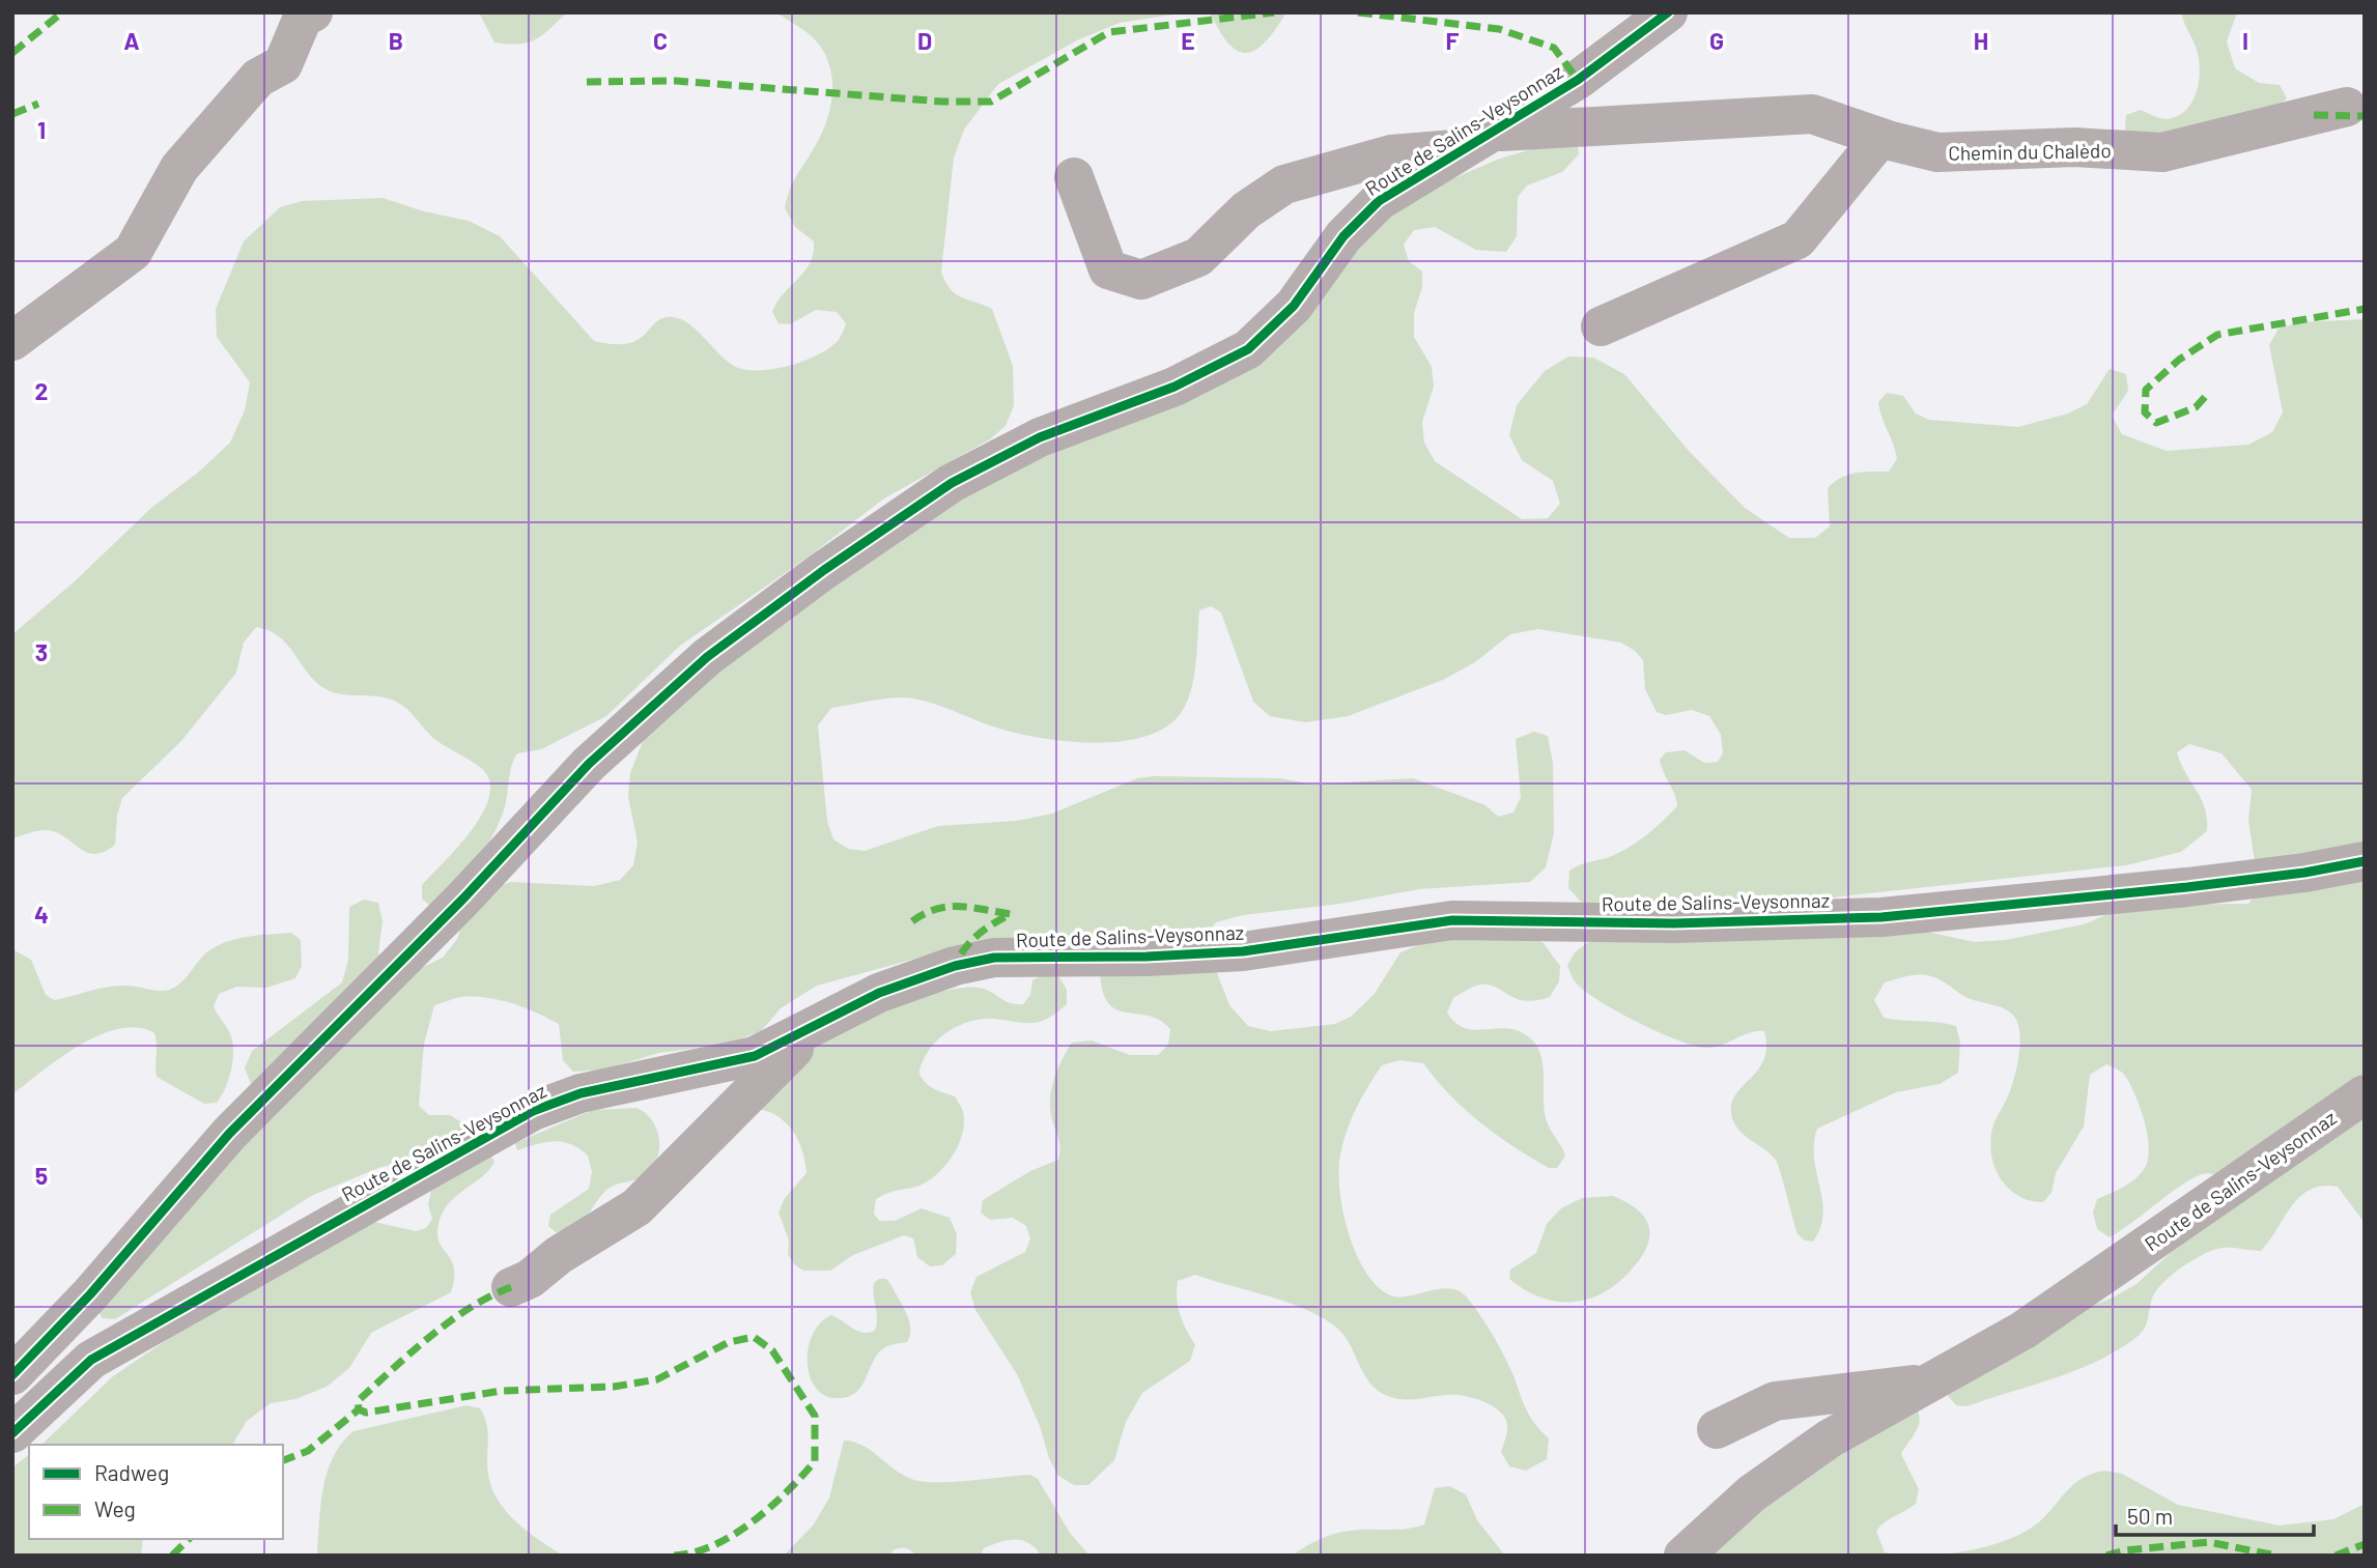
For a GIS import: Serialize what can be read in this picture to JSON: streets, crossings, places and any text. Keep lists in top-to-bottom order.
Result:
{
  "streets": {
    "street": ["Route de Salins-Veysonnaz", "Chemin du Chalèdo"]
  },
  "crossings": [
    ["Route de Salins-Veysonnaz", "Chemin du Chalèdo"]
  ],
  "legend": ["Radweg", "Weg"],
  "scale_bar": "50 m",
  "grid": {
    "columns": [
      "A",
      "B",
      "C",
      "D",
      "E",
      "F",
      "G",
      "H",
      "I"
    ],
    "rows": [
      "1",
      "2",
      "3",
      "4",
      "5"
    ]
  }
}
